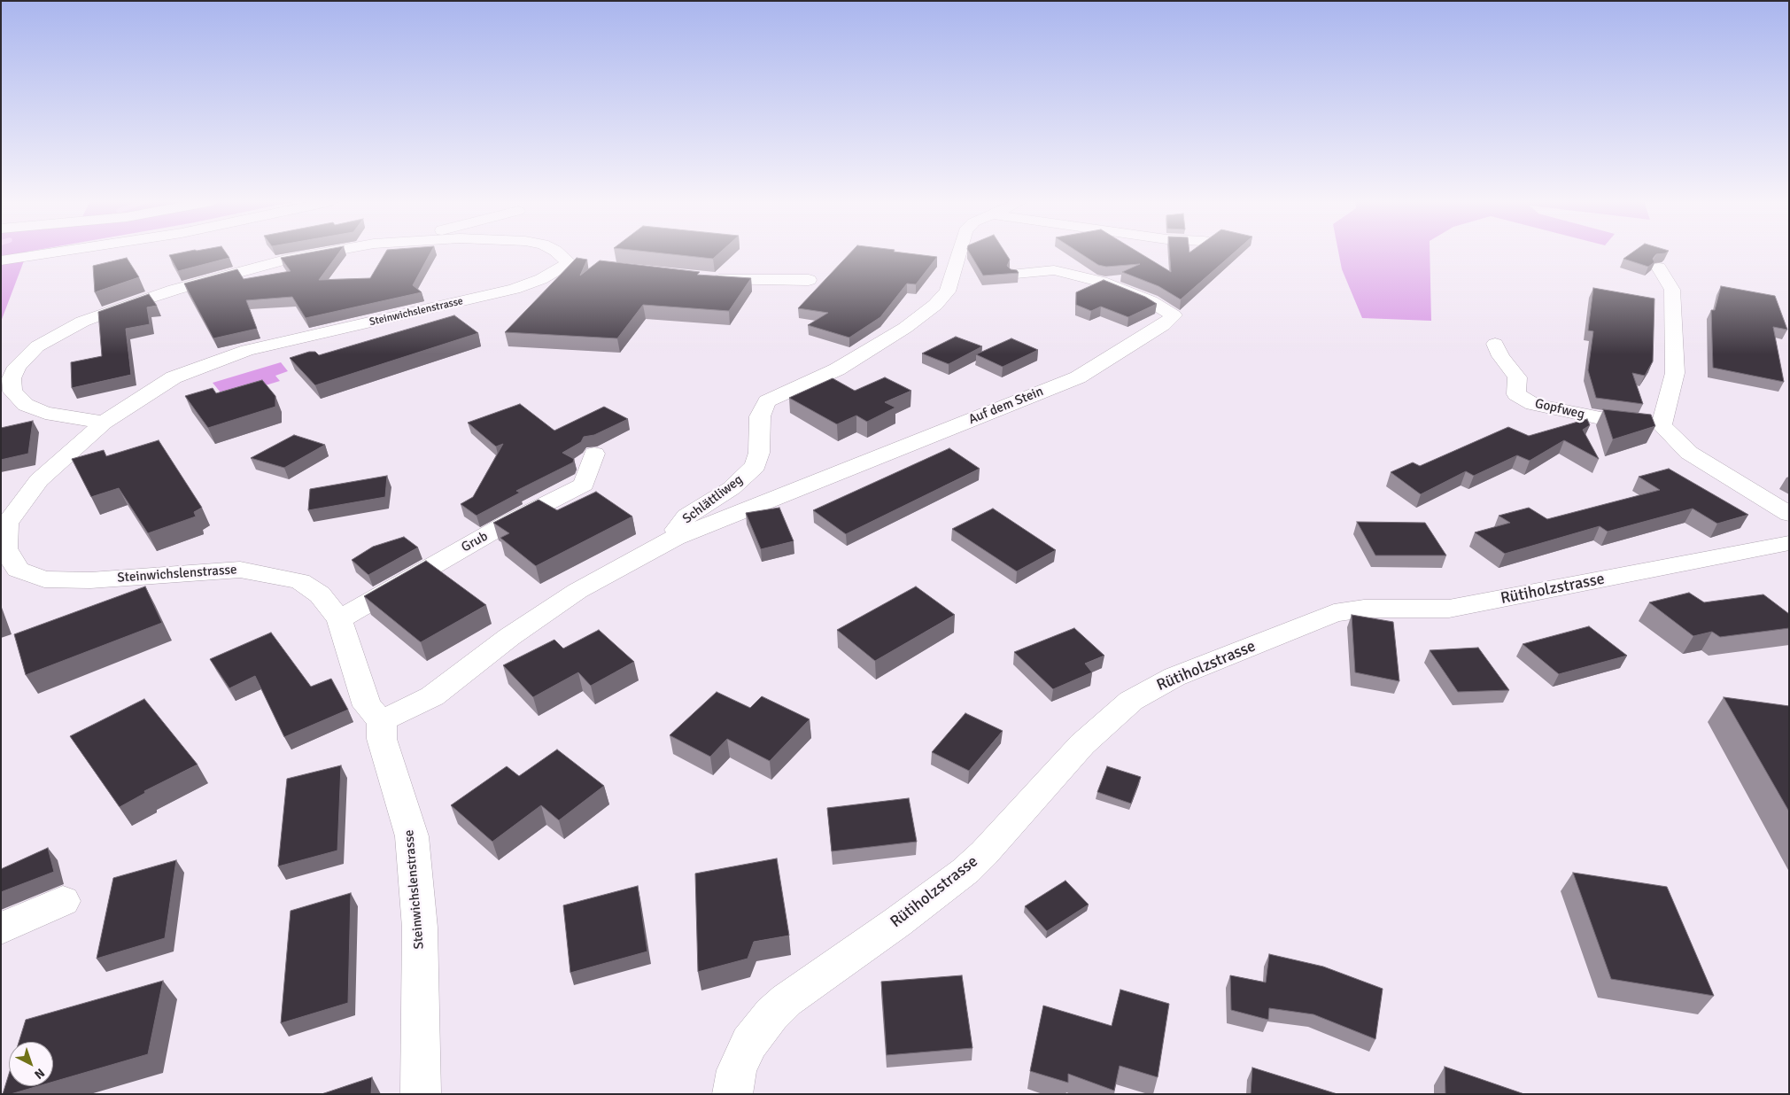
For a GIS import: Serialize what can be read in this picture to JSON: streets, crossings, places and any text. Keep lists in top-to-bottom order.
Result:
{
  "streets": {
    "street": [
      "Steinwichslenstrasse",
      "Auf dem Stein",
      "Gopfweg",
      "Schlättliweg",
      "Grub",
      "Rütiholzstrasse"
    ]
  },
  "crossings": [
    ["Steinwichslenstrasse", "Schlättliweg"],
    ["Steinwichslenstrasse", "Grub"],
    ["Auf dem Stein", "Schlättliweg"]
  ],
  "north": "bottom right"
}
